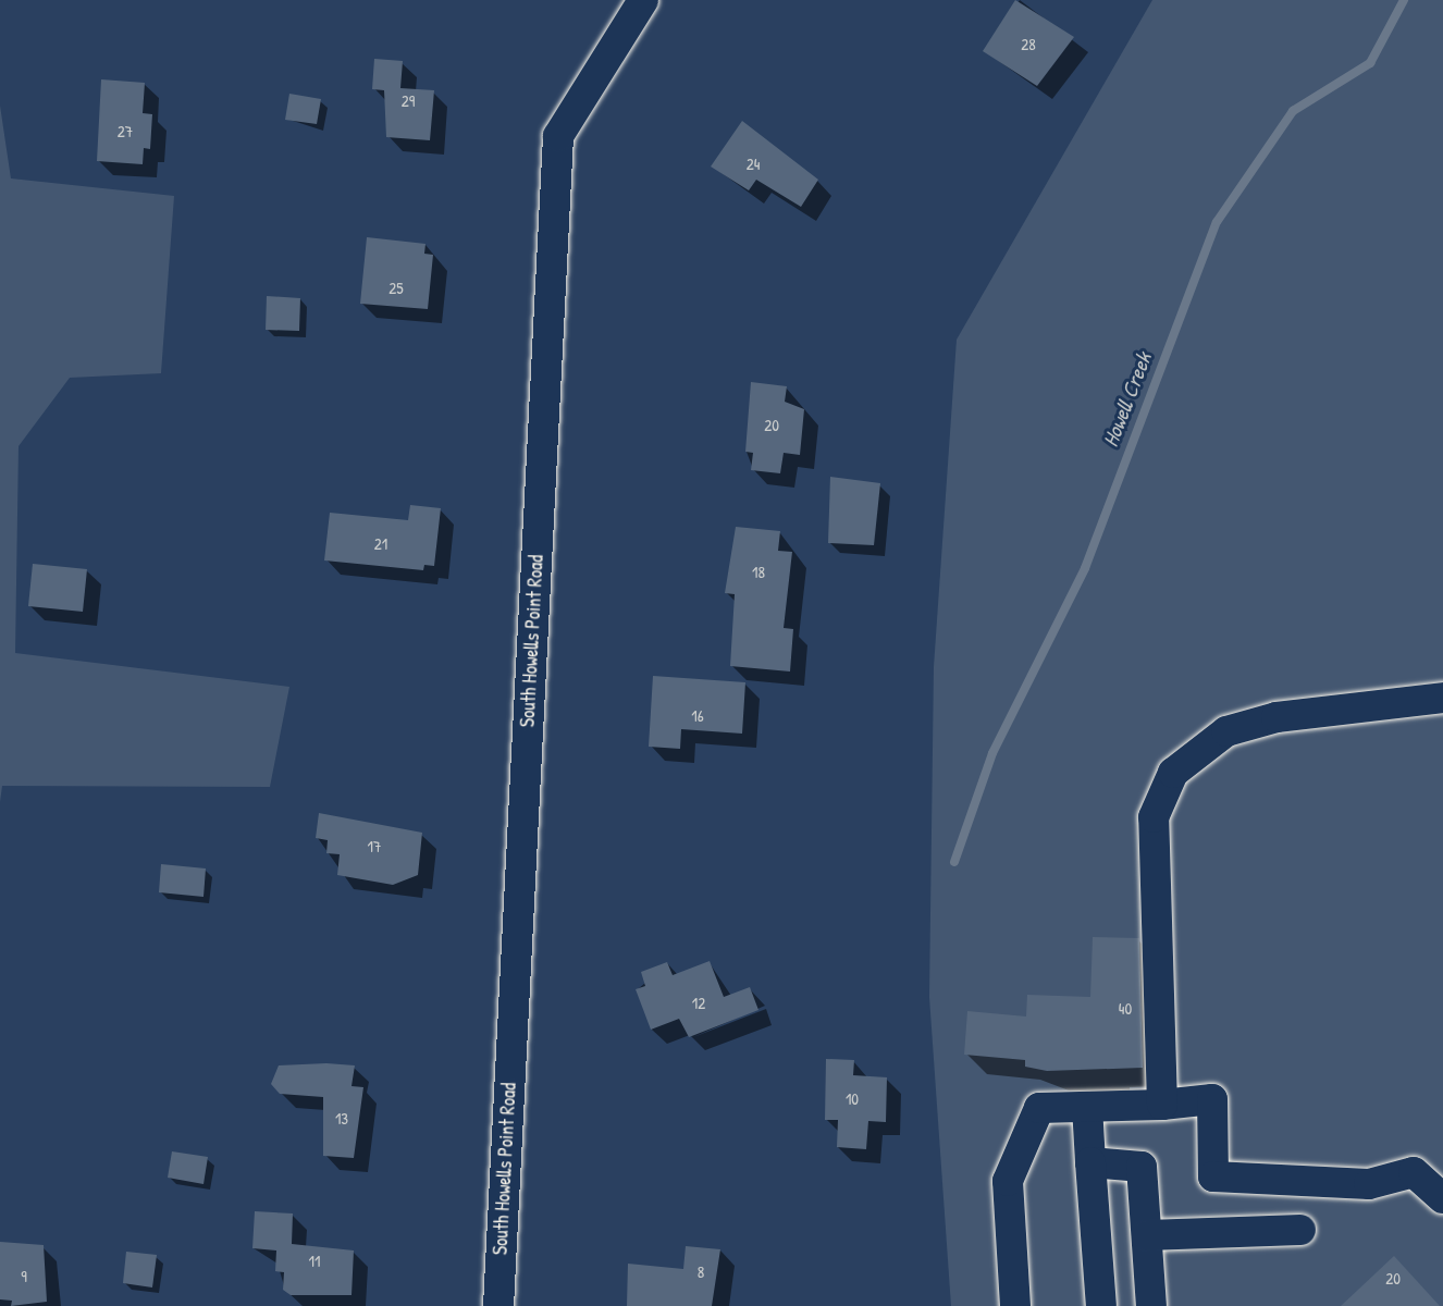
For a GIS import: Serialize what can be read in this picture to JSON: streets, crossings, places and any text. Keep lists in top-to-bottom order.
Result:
{
  "streets": {
    "street": ["South Howells Point Road"]
  },
  "water": ["Howell Creek"],
  "house_numbers": [
    "28",
    "29",
    "27",
    "24",
    "25",
    "20",
    "21",
    "18",
    "16",
    "17",
    "12",
    "40",
    "10",
    "13",
    "11",
    "8",
    "9",
    "20"
  ]
}
